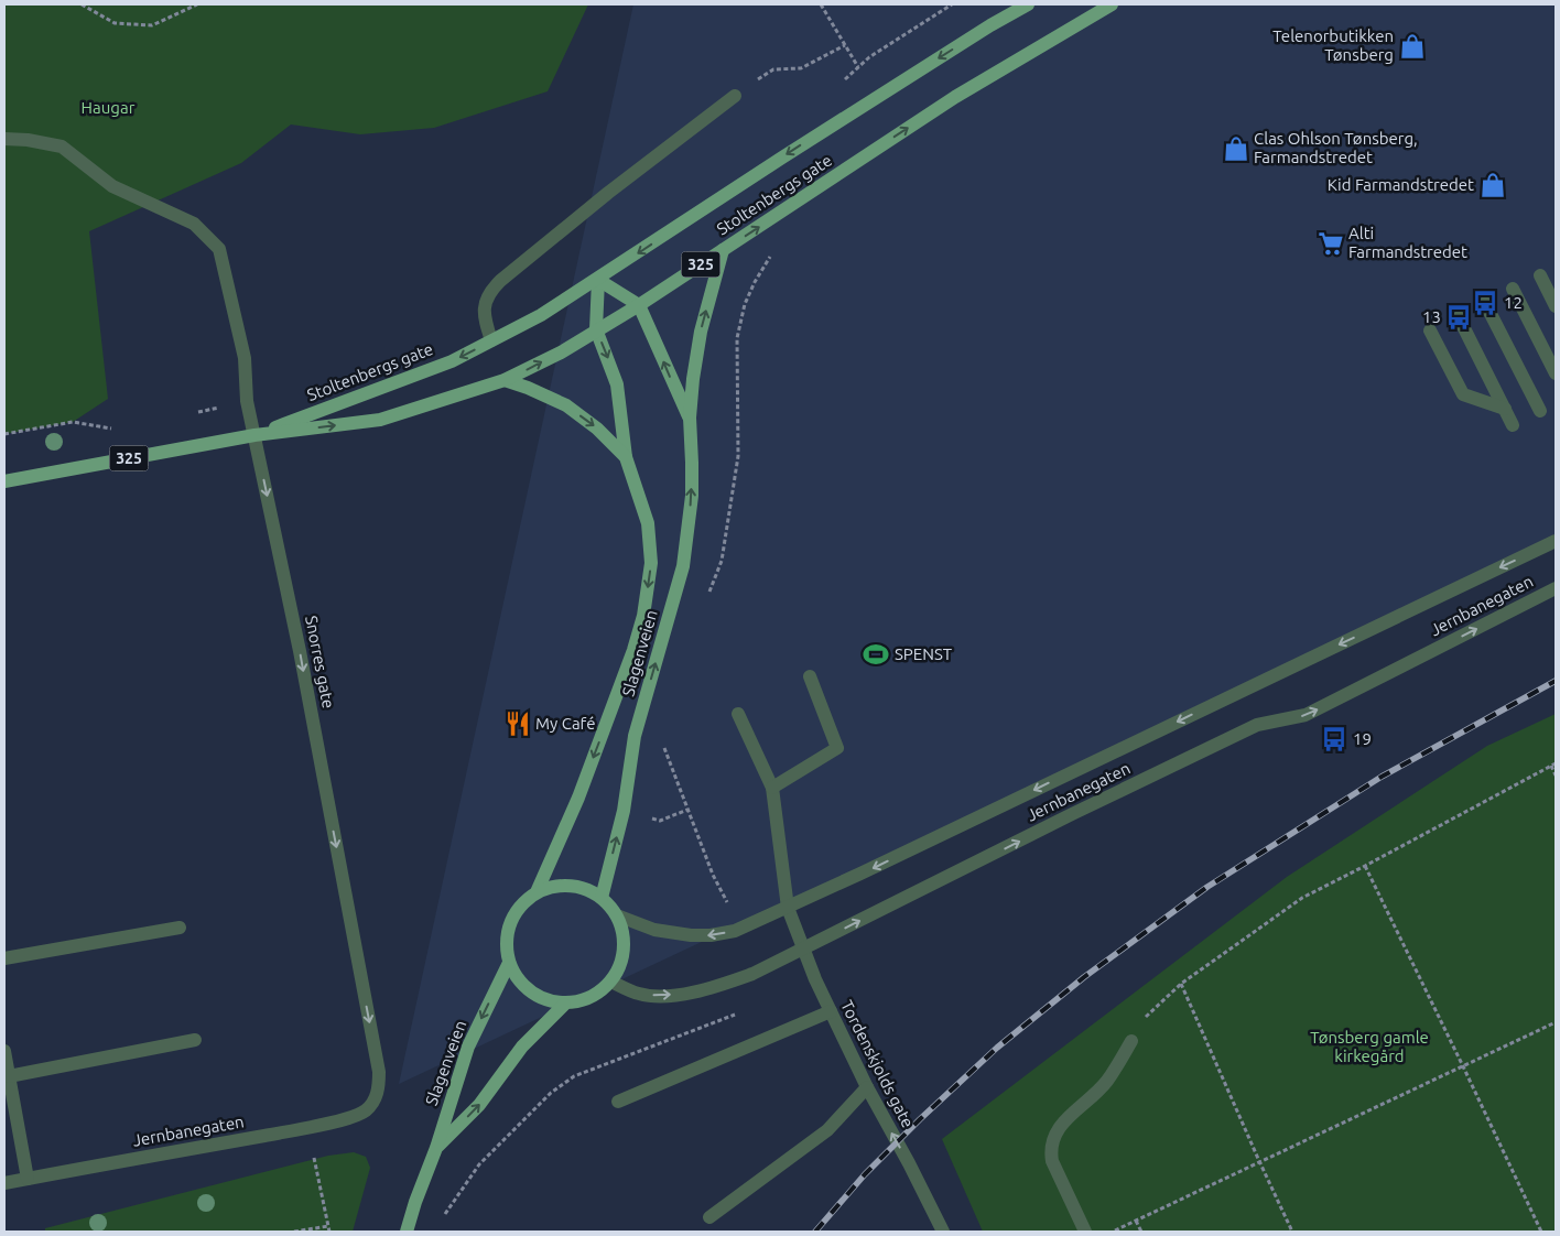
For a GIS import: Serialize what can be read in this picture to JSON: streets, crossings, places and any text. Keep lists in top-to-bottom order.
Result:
{
  "streets": {
    "main road": ["Stoltenbergs gate", "325", "Slagenveien"],
    "street": ["Jernbanegaten", "Snorres gate", "Tordenskjolds gate"]
  },
  "crossings": [
    ["Stoltenbergs gate", "Slagenveien"],
    ["Stoltenbergs gate", "Snorres gate"],
    ["Jernbanegaten", "Slagenveien"],
    ["Jernbanegaten", "Snorres gate"],
    ["Jernbanegaten", "Tordenskjolds gate"]
  ],
  "one_way": ["Snorres gate"],
  "parks": ["Haugar", "Tønsberg gamle kirkegård"],
  "places": {
    "shop": ["Telenorbutikken Tønsberg", "Clas Ohlson Tønsberg, Farmandstredet", "Kid Farmandstredet"],
    "supermarket": ["Alti Farmandstredet"],
    "bus stop": ["12", "13", "19"],
    "sports": ["SPENST"],
    "restaurant": ["My Café"]
  }
}
